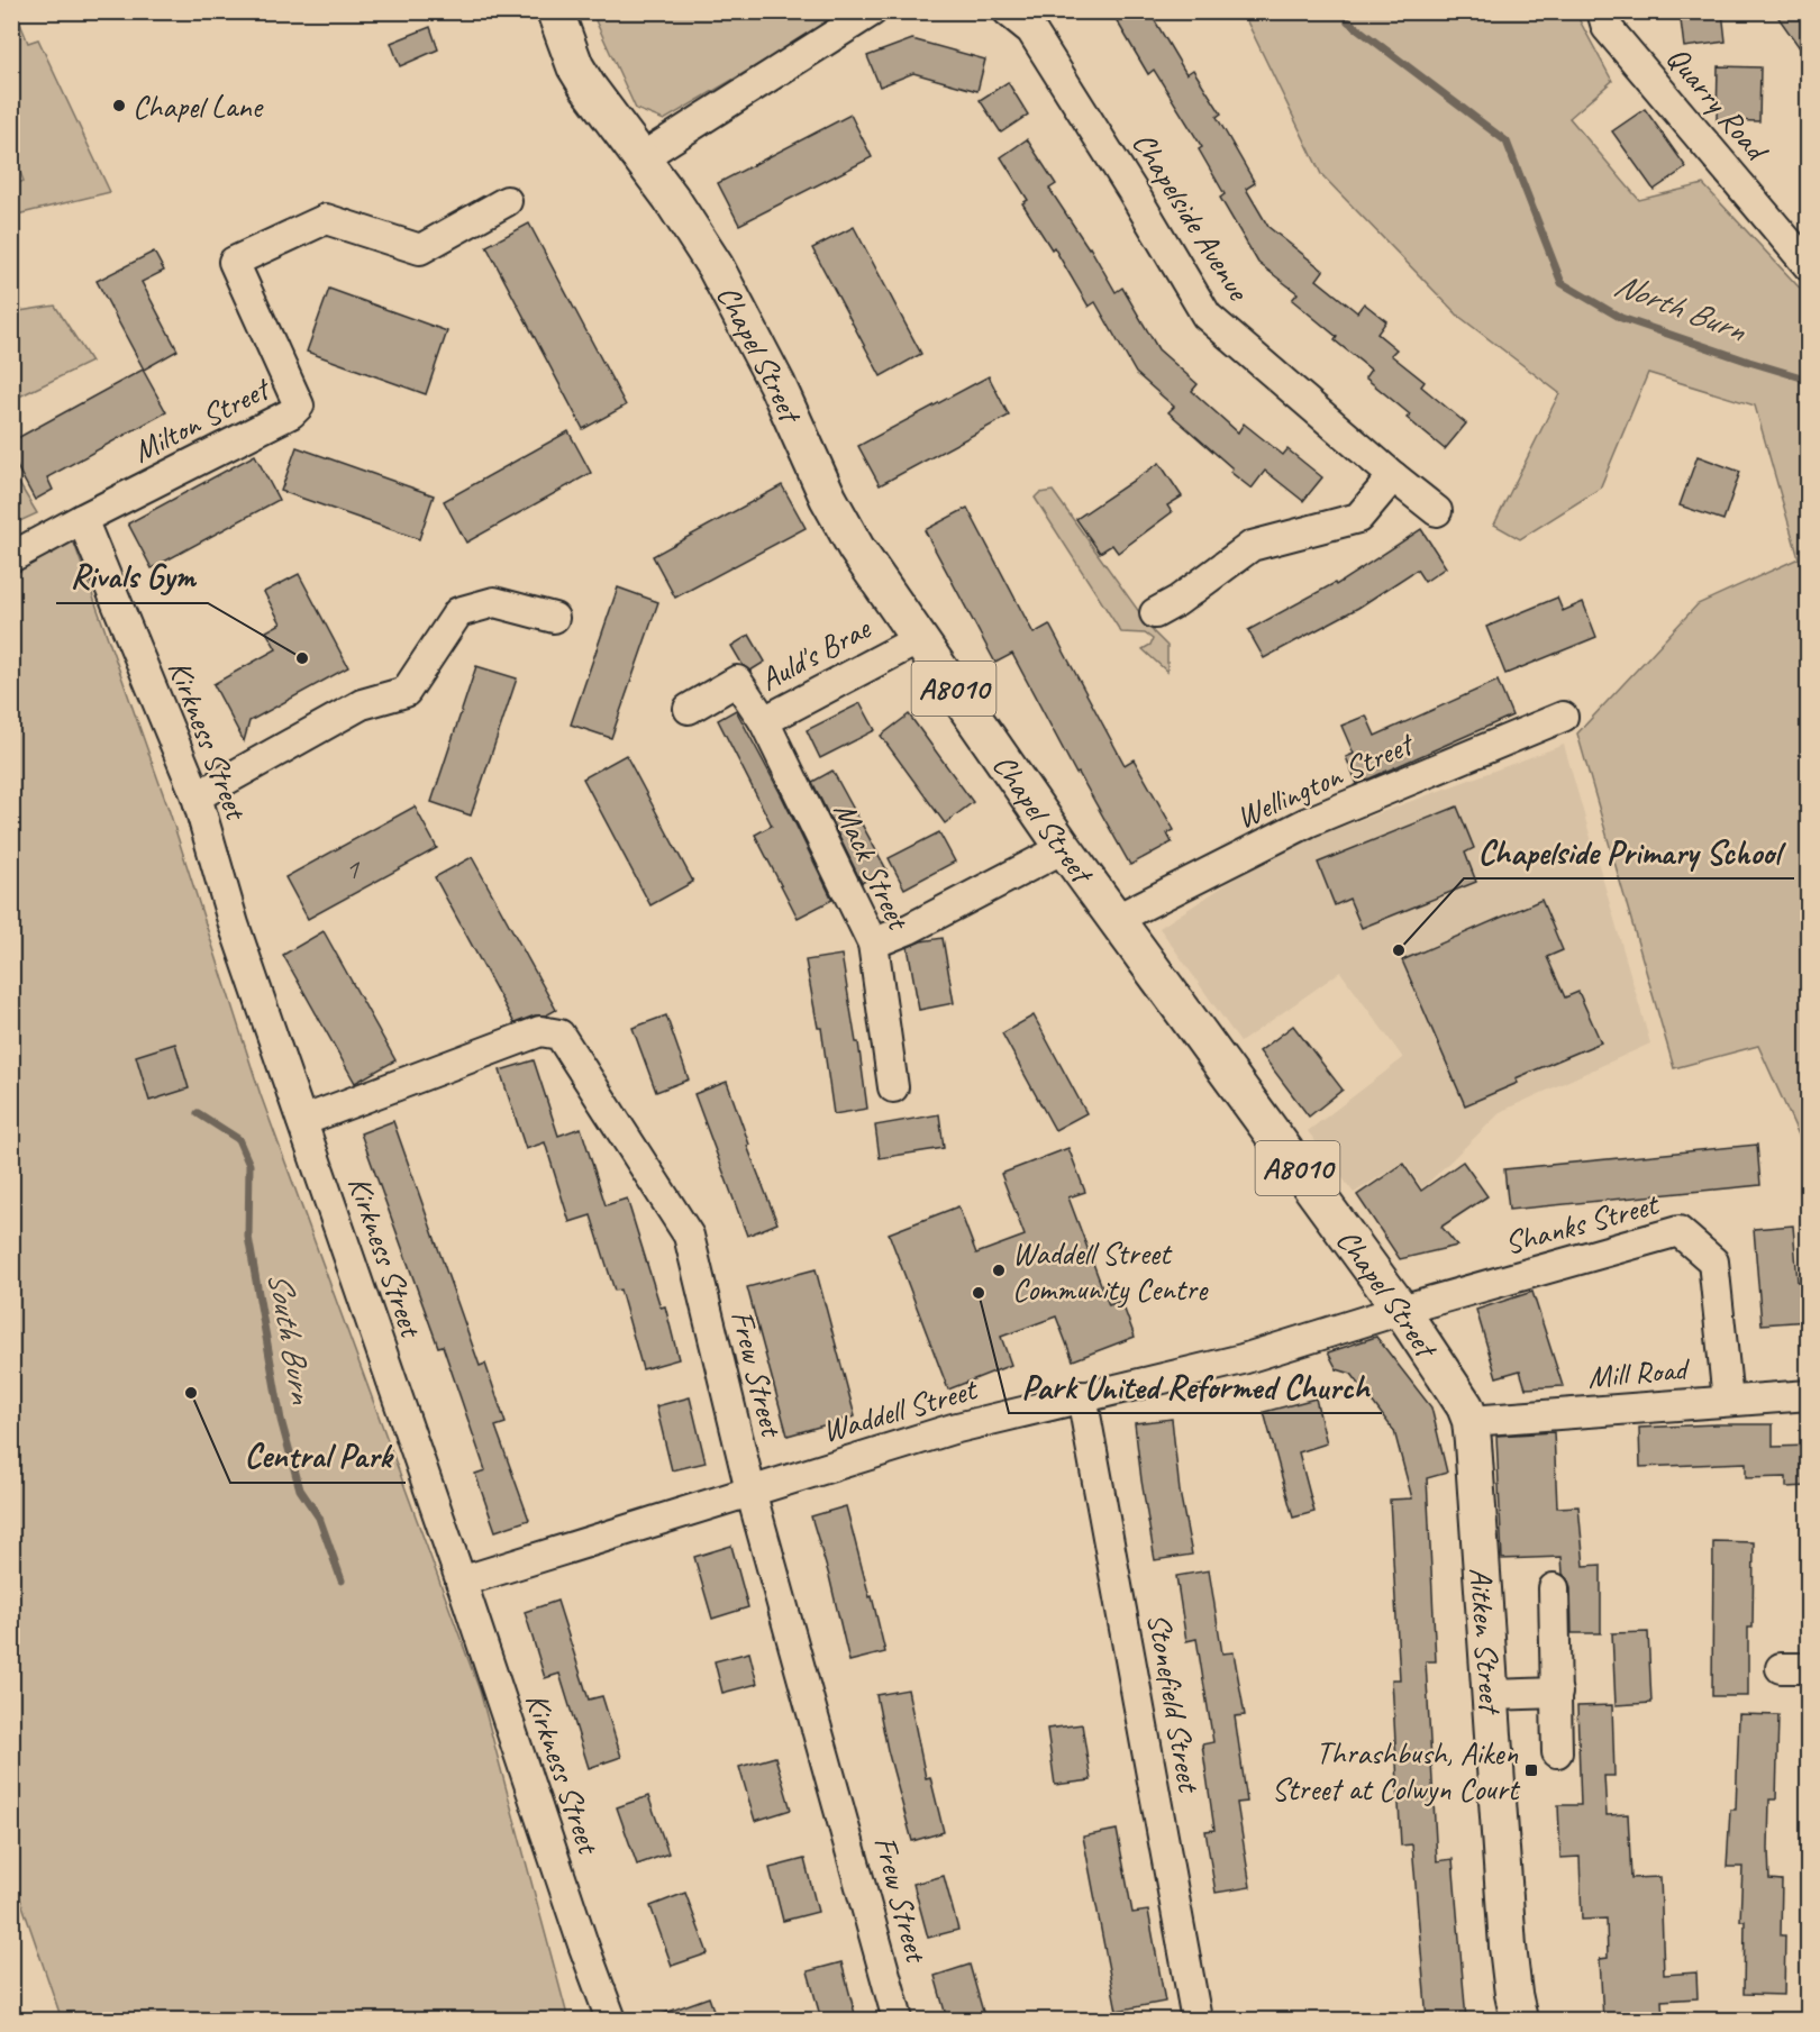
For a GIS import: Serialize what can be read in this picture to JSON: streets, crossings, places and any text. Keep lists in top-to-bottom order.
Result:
{
  "streets": {
    "main road": ["Chapel Street", "A8010", "Aitken Street"],
    "street": [
      "Quarry Road",
      "Chapelside Avenue",
      "Milton Street",
      "Auld's Brae",
      "Kirkness Street",
      "Wellington Street",
      "Mack Street",
      "Shanks Street",
      "Frew Street",
      "Mill Road",
      "Waddell Street",
      "Stonefield Street"
    ]
  },
  "crossings": [
    ["Chapel Street", "Auld's Brae"],
    ["Chapel Street", "Wellington Street"],
    ["Chapel Street", "Shanks Street"],
    ["Chapel Street", "Mill Road"],
    ["Chapel Street", "Waddell Street"],
    ["Chapel Street", "Aitken Street"],
    ["Milton Street", "Kirkness Street"],
    ["Auld's Brae", "Mack Street"],
    ["Kirkness Street", "Frew Street"],
    ["Kirkness Street", "Waddell Street"],
    ["Shanks Street", "Mill Road"],
    ["Shanks Street", "Waddell Street"],
    ["Frew Street", "Waddell Street"],
    ["Mill Road", "Aitken Street"],
    ["Waddell Street", "Stonefield Street"]
  ],
  "water": ["North Burn", "South Burn"],
  "places": {
    "other": [
      "Chapel Lane",
      "Rivals Gym",
      "Chapelside Primary School",
      "Waddell Street Community Centre",
      "Park United Reformed Church",
      "Central Park"
    ],
    "transit": ["Thrashbush, Aiken Street at Colwyn Court"]
  },
  "house_numbers": ["1"]
}
